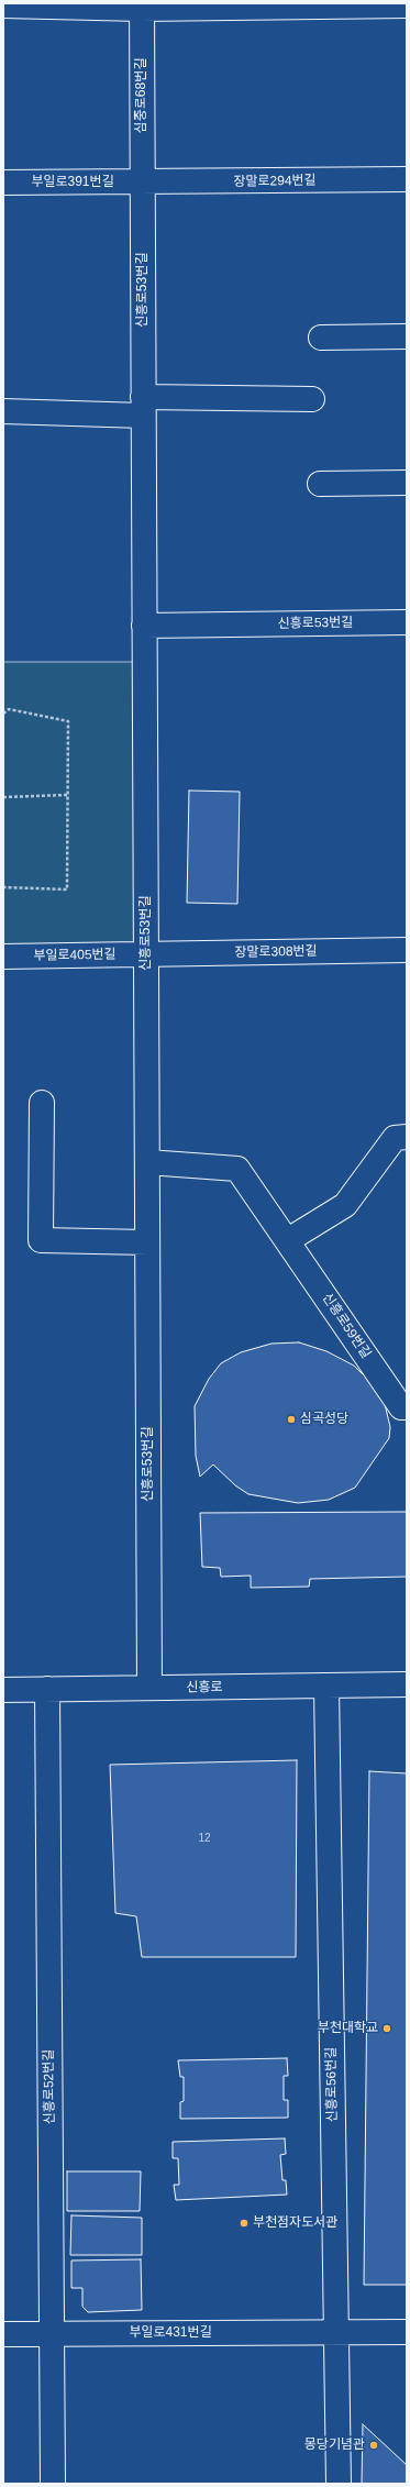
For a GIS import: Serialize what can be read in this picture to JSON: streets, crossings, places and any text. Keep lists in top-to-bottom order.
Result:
{
  "streets": {
    "street": [
      "심중로68번길",
      "장말로294번길",
      "부일로391번길",
      "신흥로53번길",
      "장말로308번길",
      "부일로405번길",
      "신흥로59번길",
      "신흥로",
      "신흥로56번길",
      "신흥로52번길",
      "부일로431번길"
    ]
  },
  "crossings": [
    ["심중로68번길", "장말로294번길"],
    ["심중로68번길", "부일로391번길"],
    ["심중로68번길", "신흥로53번길"],
    ["장말로294번길", "부일로391번길"],
    ["장말로294번길", "신흥로53번길"],
    ["부일로391번길", "신흥로53번길"],
    ["신흥로53번길", "장말로308번길"],
    ["신흥로53번길", "부일로405번길"],
    ["신흥로53번길", "신흥로59번길"],
    ["신흥로53번길", "신흥로"],
    ["장말로308번길", "부일로405번길"],
    ["신흥로", "신흥로56번길"],
    ["신흥로", "신흥로52번길"],
    ["신흥로56번길", "부일로431번길"],
    ["신흥로52번길", "부일로431번길"]
  ],
  "places": [
    "심곡성당",
    "부천대학교",
    "부천점자도서관",
    "몽당기념관"
  ],
  "house_numbers": ["12"]
}
